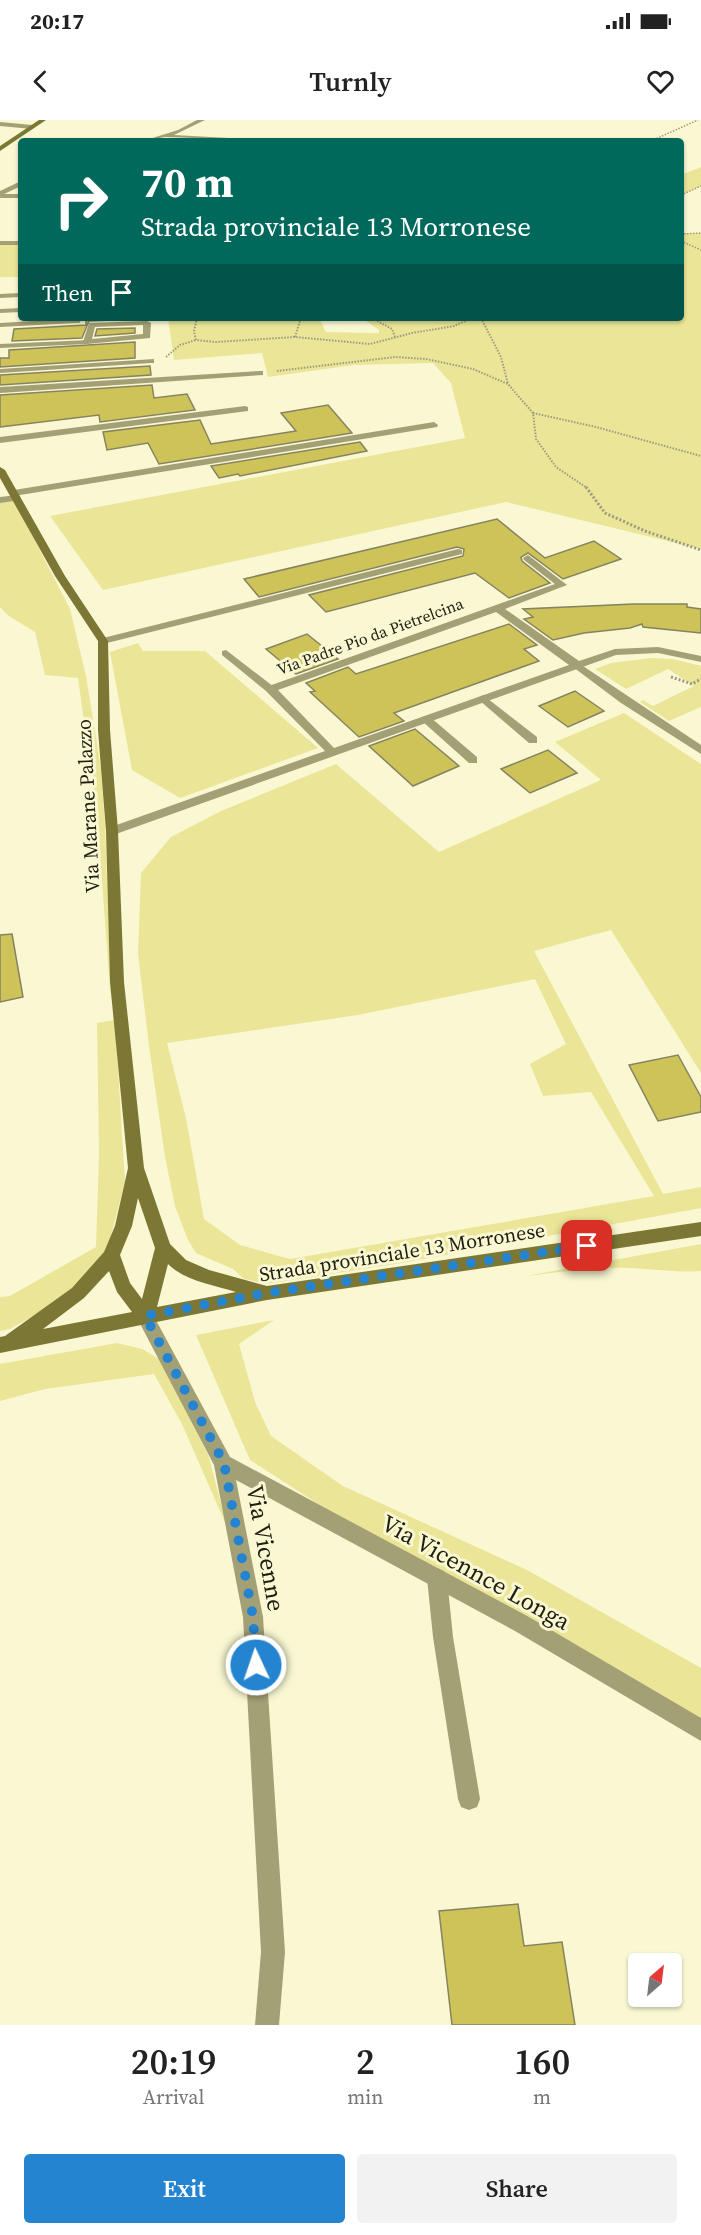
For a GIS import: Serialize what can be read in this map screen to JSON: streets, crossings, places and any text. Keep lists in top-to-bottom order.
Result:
{
  "streets": {
    "main road": ["Via Marane Palazzo", "Strada provinciale 13 Morronese"],
    "street": ["Via Padre Pio da Pietrelcina", "Via Vicenne", "Via Vicennce Longa"]
  },
  "crossings": [
    ["Via Marane Palazzo", "Strada provinciale 13 Morronese"],
    ["Strada provinciale 13 Morronese", "Via Vicenne"],
    ["Via Vicenne", "Via Vicennce Longa"]
  ],
  "north": "top right",
  "page": {
    "status": "20:17",
    "header": "Turnly",
    "turn": ["70 m", "Strada provinciale 13 Morronese"],
    "then": "Then",
    "eta": [
      "20:19",
      "Arrival",
      "2",
      "min",
      "160",
      "m"
    ],
    "buttons": ["Exit", "Share"]
  }
}
